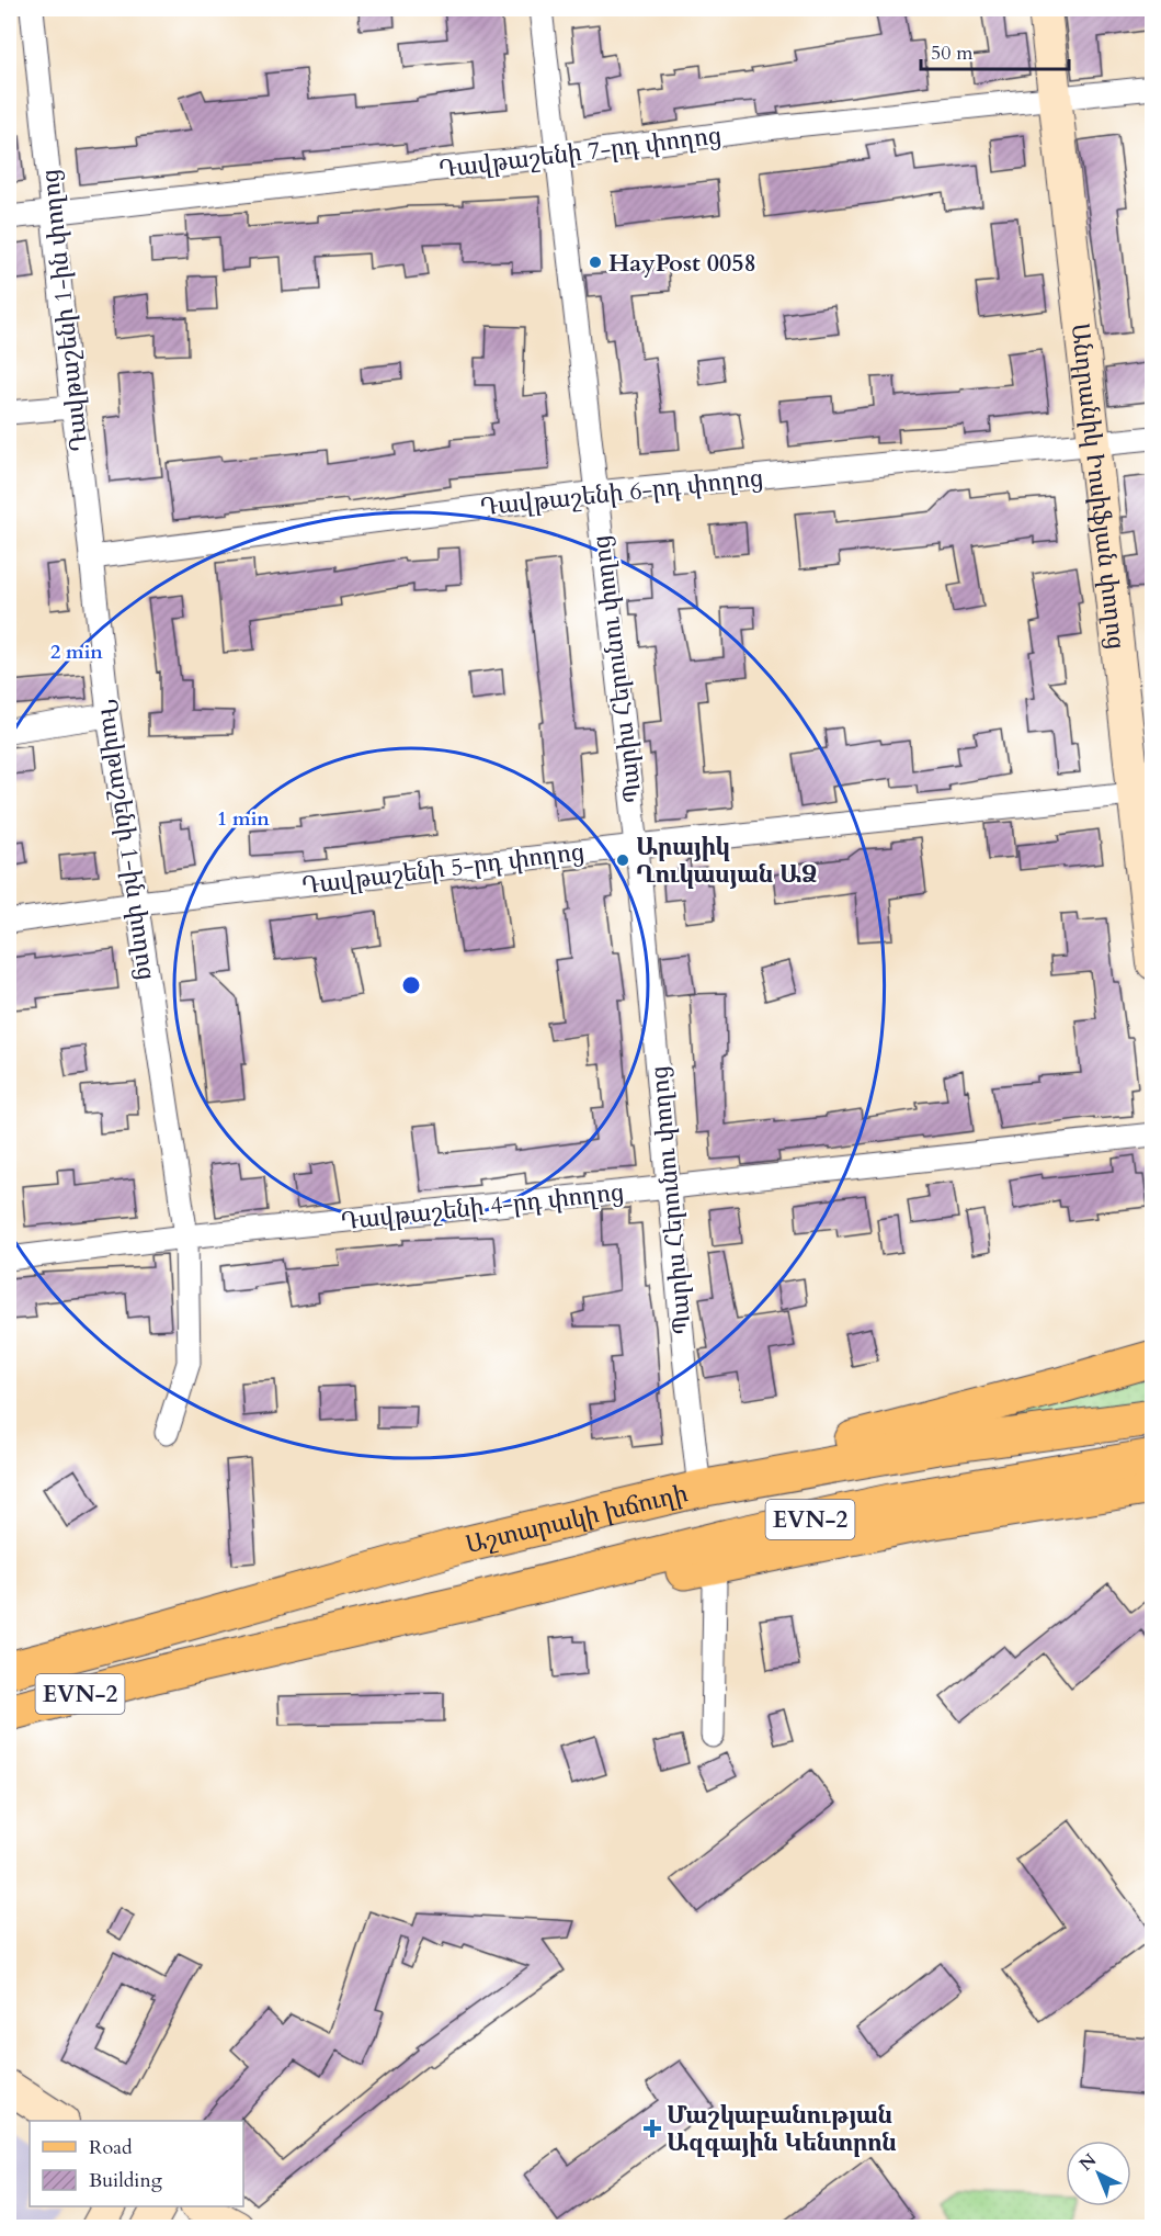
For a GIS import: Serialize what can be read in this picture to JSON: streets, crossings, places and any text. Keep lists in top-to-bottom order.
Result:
{
  "streets": {
    "main road": ["Աշտարակի խճուղի", "EVN-2"],
    "street": [
      "Դավթաշենի 7-րդ փողոց",
      "Դավթաշենի 1-ին փողոց",
      "Անդրանիկ Իոսիֆյան փողոց",
      "Դավթաշենի 6-րդ փողոց",
      "Պարիս Հերունու փողոց",
      "Դավթաշենի 5-րդ փողոց",
      "Դավթաշենի 4-րդ փողոց"
    ]
  },
  "crossings": [
    ["Դավթաշենի 7-րդ փողոց", "Դավթաշենի 1-ին փողոց"],
    ["Դավթաշենի 7-րդ փողոց", "Անդրանիկ Իոսիֆյան փողոց"],
    ["Դավթաշենի 7-րդ փողոց", "Պարիս Հերունու փողոց"],
    ["Դավթաշենի 1-ին փողոց", "Դավթաշենի 6-րդ փողոց"],
    ["Դավթաշենի 1-ին փողոց", "Դավթաշենի 5-րդ փողոց"],
    ["Դավթաշենի 1-ին փողոց", "Դավթաշենի 4-րդ փողոց"],
    ["Անդրանիկ Իոսիֆյան փողոց", "Դավթաշենի 6-րդ փողոց"],
    ["Անդրանիկ Իոսիֆյան փողոց", "Դավթաշենի 5-րդ փողոց"],
    ["Դավթաշենի 6-րդ փողոց", "Պարիս Հերունու փողոց"],
    ["Պարիս Հերունու փողոց", "Դավթաշենի 5-րդ փողոց"],
    ["Պարիս Հերունու փողոց", "Դավթաշենի 4-րդ փողոց"],
    ["Պարիս Հերունու փողոց", "Աշտարակի խճուղի"]
  ],
  "places": {
    "other": ["HayPost 0058", "Արայիկ Ղուկասյան ԱՁ"],
    "health": ["Մաշկաբանության Ազգային Կենտրոն"]
  },
  "legend": ["Road", "Building"],
  "scale_bar": "50 m",
  "north": "top left",
  "rings": ["2 min", "1 min"]
}
